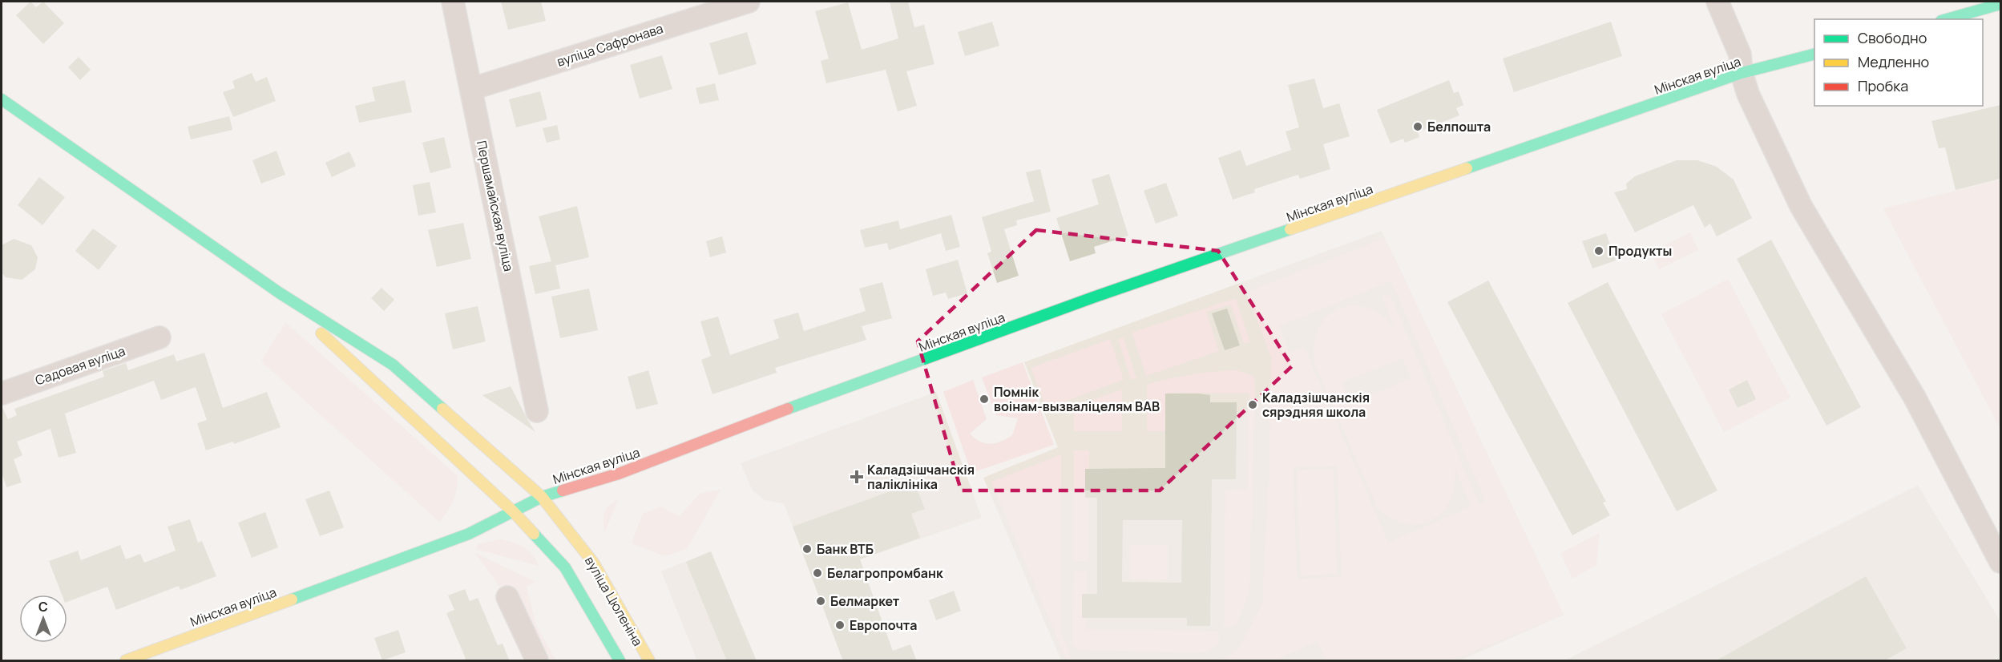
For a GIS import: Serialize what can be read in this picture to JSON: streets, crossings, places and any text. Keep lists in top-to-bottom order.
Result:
{
  "streets": {
    "main road": ["Мінская вуліца", "вуліца Цюленіна"],
    "street": ["вуліца Сафронава", "Першамайская вуліца", "Садовая вуліца"]
  },
  "crossings": [
    ["вуліца Сафронава", "Першамайская вуліца"],
    ["Мінская вуліца", "вуліца Цюленіна"]
  ],
  "places": {
    "other": [
      "Белпошта",
      "Продукты",
      "Помнік воінам-вызваліцелям ВАВ",
      "Каладзішчанскія сярэдняя школа",
      "Банк ВТБ",
      "Белагропромбанк",
      "Белмаркет",
      "Европочта"
    ],
    "health": ["Каладзішчанскія паліклініка"]
  },
  "legend": ["Свободно", "Медленно", "Пробка"],
  "north": "top"
}
